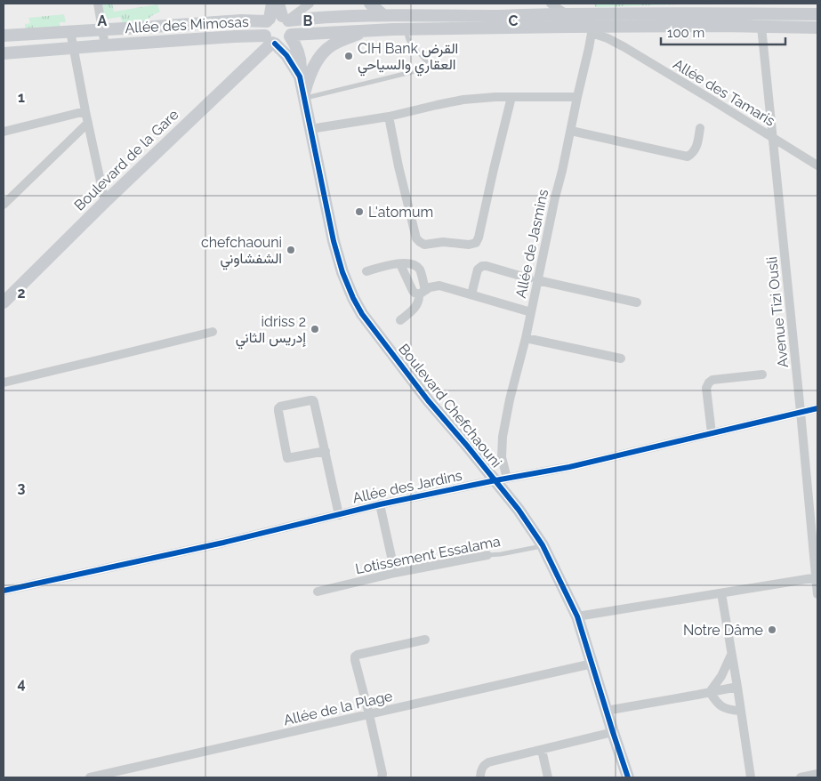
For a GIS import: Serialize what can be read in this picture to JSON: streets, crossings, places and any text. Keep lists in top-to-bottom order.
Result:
{
  "streets": {
    "main road": ["Allée des Mimosas", "Boulevard de la Gare", "Boulevard Chefchaouni"],
    "street": [
      "Allée des Tamaris",
      "Allée de Jasmins",
      "Avenue Tizi Ousli",
      "Allée des Jardins",
      "Lotissement Essalama",
      "Allée de la Plage"
    ]
  },
  "crossings": [
    ["Allée des Mimosas", "Allée des Tamaris"],
    ["Allée des Mimosas", "Boulevard de la Gare"],
    ["Allée des Mimosas", "Allée de Jasmins"],
    ["Allée des Mimosas", "Avenue Tizi Ousli"],
    ["Allée des Mimosas", "Boulevard Chefchaouni"],
    ["Allée des Tamaris", "Allée de Jasmins"],
    ["Allée des Tamaris", "Avenue Tizi Ousli"],
    ["Boulevard de la Gare", "Boulevard Chefchaouni"],
    ["Allée de Jasmins", "Boulevard Chefchaouni"],
    ["Allée de Jasmins", "Allée des Jardins"],
    ["Avenue Tizi Ousli", "Allée des Jardins"],
    ["Boulevard Chefchaouni", "Allée des Jardins"],
    ["Boulevard Chefchaouni", "Lotissement Essalama"],
    ["Boulevard Chefchaouni", "Allée de la Plage"]
  ],
  "places": [
    "CIH Bank القرض العقاري والسياحي",
    "L'atomum",
    "chefchaouni الشفشاوني",
    "idriss 2 إدريس الثاني",
    "Notre Dâme"
  ],
  "scale_bar": "100 m",
  "grid": {
    "columns": ["A", "B", "C"],
    "rows": [
      "1",
      "2",
      "3",
      "4"
    ]
  }
}
